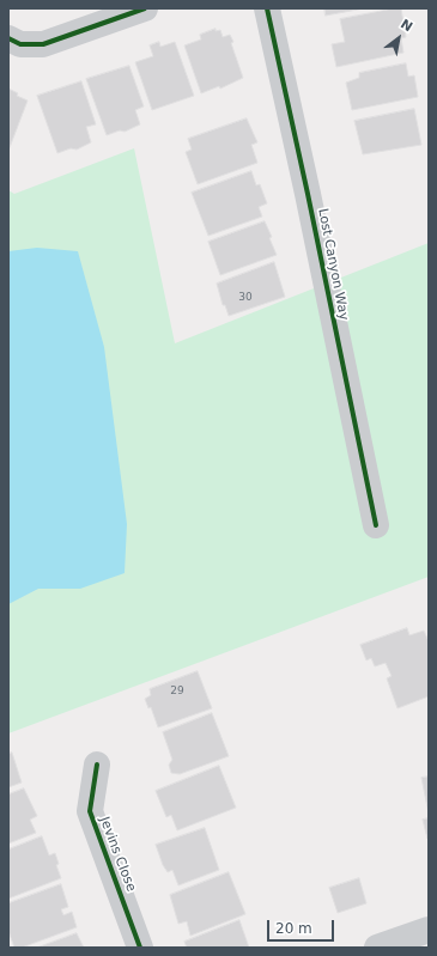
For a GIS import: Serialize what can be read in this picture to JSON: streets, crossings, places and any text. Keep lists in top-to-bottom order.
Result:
{
  "streets": {
    "street": ["Lost Canyon Way", "Jevins Close"]
  },
  "house_numbers": ["30", "29"],
  "scale_bar": "20 m",
  "north": "top right"
}
